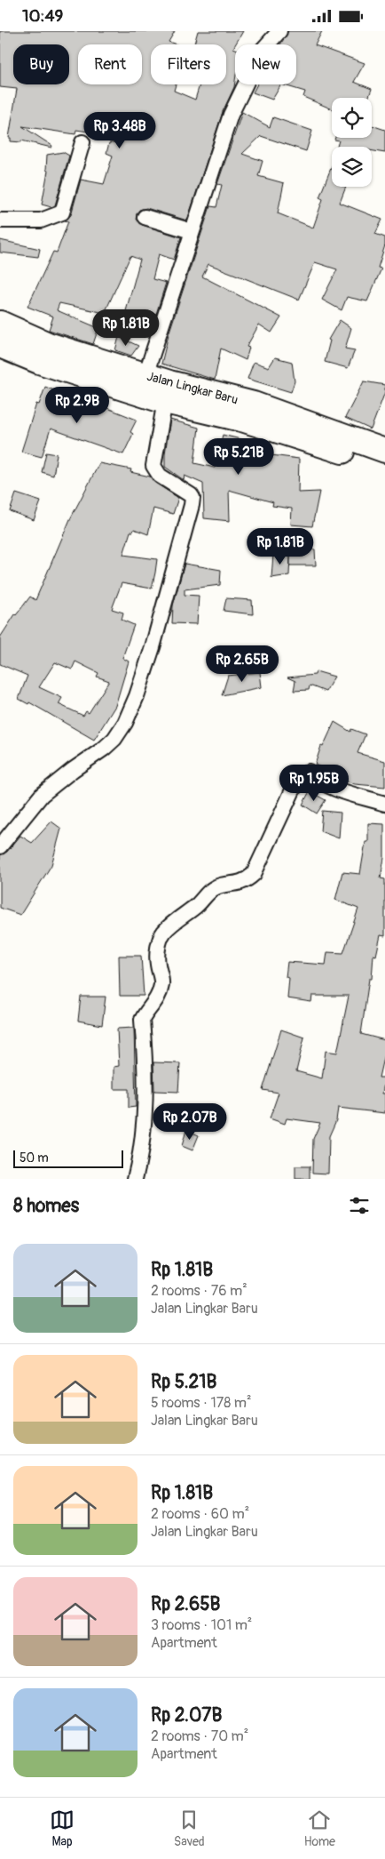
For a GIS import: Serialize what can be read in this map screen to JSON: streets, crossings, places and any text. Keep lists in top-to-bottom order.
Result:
{
  "streets": {
    "highway": ["Jalan Lingkar Baru"]
  },
  "scale_bar": "50 m",
  "page": {
    "status": "10:49",
    "chip": [
      "Buy",
      "Rent",
      "Filters",
      "New"
    ],
    "price": [
      "Rp 3.48B",
      "Rp 1.81B",
      "Rp 2.9B",
      "Rp 5.21B",
      "Rp 1.81B",
      "Rp 2.65B",
      "Rp 1.95B",
      "Rp 2.07B"
    ],
    "scale": "50 m",
    "heading": "8 homes",
    "list": [
      {
        "name": "Rp 1.81B",
        "note": "2 rooms · 76 m² · Jalan Lingkar Baru"
      },
      {
        "name": "Rp 5.21B",
        "note": "5 rooms · 178 m² · Jalan Lingkar Baru"
      },
      {
        "name": "Rp 1.81B",
        "note": "2 rooms · 60 m² · Jalan Lingkar Baru"
      },
      {
        "name": "Rp 2.65B",
        "note": "3 rooms · 101 m² · Apartment"
      },
      {
        "name": "Rp 2.07B",
        "note": "2 rooms · 70 m² · Apartment"
      }
    ],
    "tabs": ["Map", "Saved", "Home"]
  }
}
